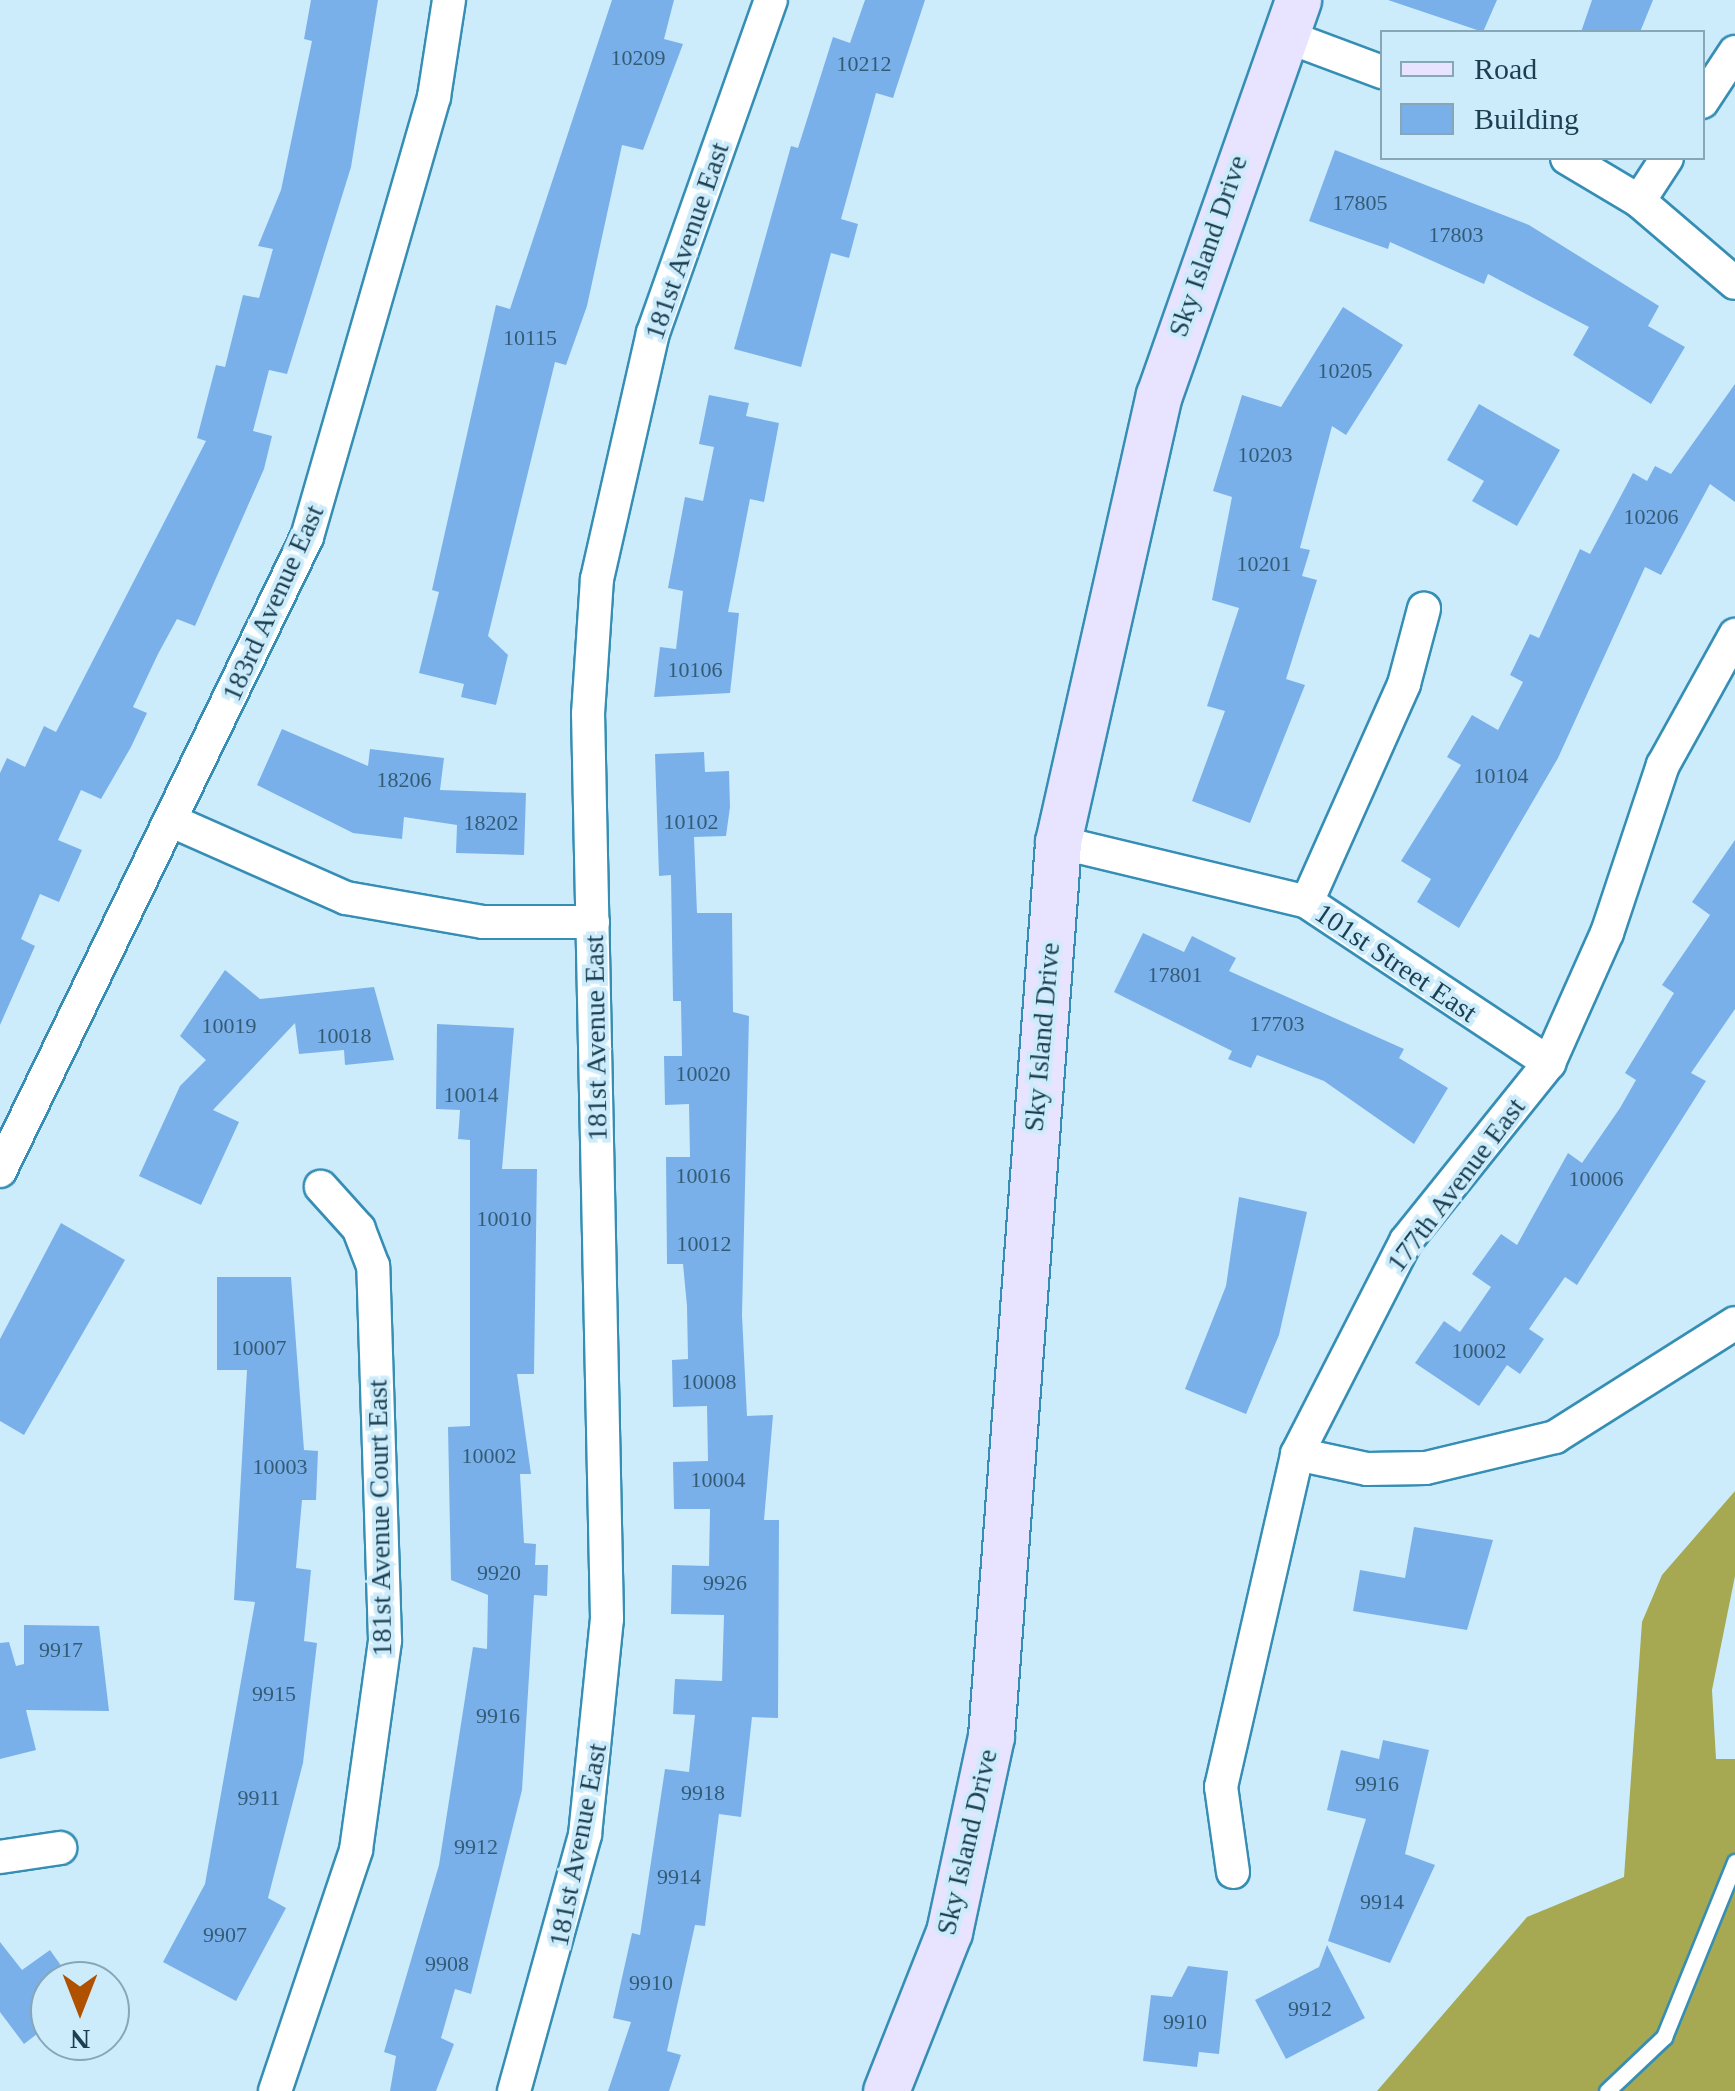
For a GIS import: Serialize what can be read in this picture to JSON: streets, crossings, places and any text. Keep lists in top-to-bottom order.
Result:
{
  "streets": {
    "street": [
      "181st Avenue East",
      "Sky Island Drive",
      "183rd Avenue East",
      "101st Street East",
      "177th Avenue East",
      "181st Avenue Court East"
    ]
  },
  "crossings": [
    ["Sky Island Drive", "101st Street East"],
    ["101st Street East", "177th Avenue East"]
  ],
  "house_numbers": [
    "10209",
    "10212",
    "17805",
    "17803",
    "10115",
    "10205",
    "10203",
    "10206",
    "10201",
    "10106",
    "10104",
    "18206",
    "10102",
    "18202",
    "17801",
    "17703",
    "10019",
    "10018",
    "10020",
    "10014",
    "10016",
    "10006",
    "10010",
    "10012",
    "10007",
    "10002",
    "10008",
    "10002",
    "10003",
    "10004",
    "9920",
    "9926",
    "9917",
    "9915",
    "9916",
    "9916",
    "9918",
    "9911",
    "9912",
    "9914",
    "9914",
    "9907",
    "9908",
    "9910",
    "9912",
    "9910"
  ],
  "legend": ["Road", "Building"],
  "north": "bottom"
}
